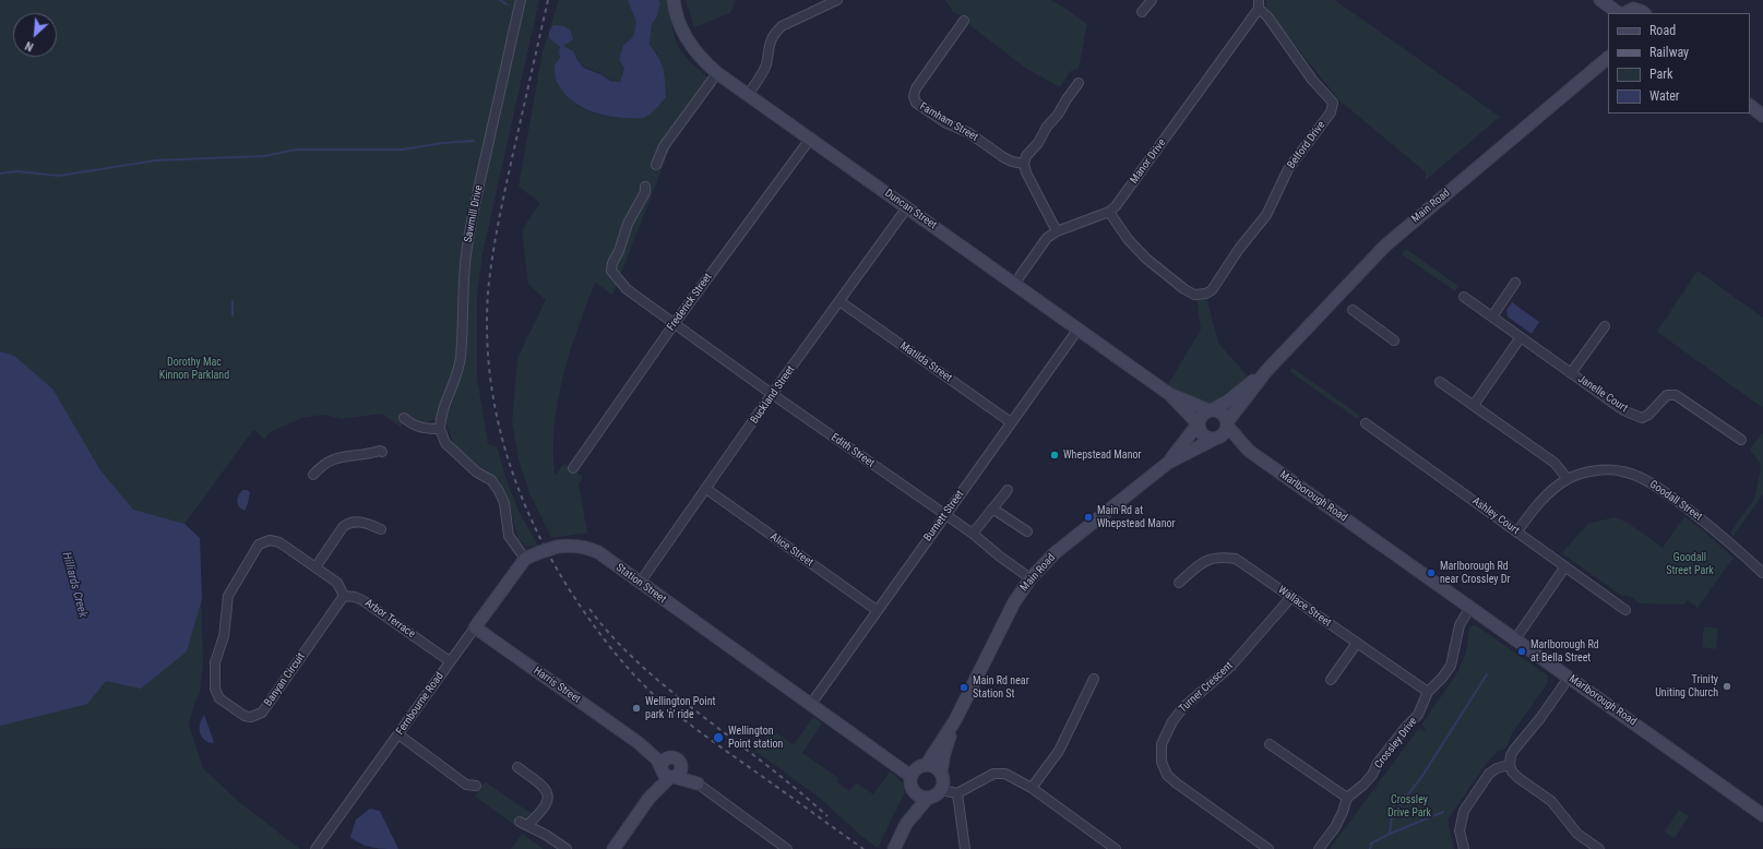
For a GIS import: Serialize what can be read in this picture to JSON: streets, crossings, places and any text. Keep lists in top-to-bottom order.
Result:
{
  "streets": {
    "street": [
      "Famham Street",
      "Belford Drive",
      "Manor Drive",
      "Main Road",
      "Duncan Street",
      "Sawmill Drive",
      "Frederick Street",
      "Matilda Street",
      "Janelle Court",
      "Buckland Street",
      "Edith Street",
      "Marlborough Road",
      "Goodall Street",
      "Burnett Street",
      "Ashley Court",
      "Alice Street",
      "Station Street",
      "Wallace Street",
      "Arbor Terrace",
      "Banyan Circuit",
      "Harris Street",
      "Turner Crescent",
      "Fernbourne Road",
      "Crossley Drive"
    ]
  },
  "crossings": [
    ["Belford Drive", "Manor Drive"],
    ["Manor Drive", "Duncan Street"],
    ["Main Road", "Duncan Street"],
    ["Main Road", "Edith Street"],
    ["Main Road", "Marlborough Road"],
    ["Main Road", "Station Street"],
    ["Duncan Street", "Frederick Street"],
    ["Duncan Street", "Buckland Street"],
    ["Duncan Street", "Marlborough Road"],
    ["Duncan Street", "Burnett Street"],
    ["Frederick Street", "Edith Street"],
    ["Matilda Street", "Buckland Street"],
    ["Matilda Street", "Burnett Street"],
    ["Buckland Street", "Edith Street"],
    ["Buckland Street", "Alice Street"],
    ["Buckland Street", "Station Street"],
    ["Edith Street", "Burnett Street"],
    ["Marlborough Road", "Crossley Drive"],
    ["Goodall Street", "Ashley Court"],
    ["Burnett Street", "Alice Street"],
    ["Burnett Street", "Station Street"],
    ["Station Street", "Fernbourne Road"],
    ["Wallace Street", "Turner Crescent"],
    ["Wallace Street", "Crossley Drive"],
    ["Arbor Terrace", "Banyan Circuit"],
    ["Arbor Terrace", "Fernbourne Road"],
    ["Harris Street", "Fernbourne Road"]
  ],
  "water": ["Hilliards Creek"],
  "parks": ["Dorothy Mac Kinnon Parkland", "Goodall Street Park", "Crossley Drive Park"],
  "places": [
    "Whepstead Manor",
    "Main Rd at Whepstead Manor",
    "Marlborough Rd near Crossley Dr",
    "Marlborough Rd at Bella Street",
    "Trinity Uniting Church",
    "Main Rd near Station St",
    "Wellington Point park 'n' ride",
    "Wellington Point station"
  ],
  "legend": [
    "Road",
    "Railway",
    "Park",
    "Water"
  ],
  "north": "bottom left"
}
